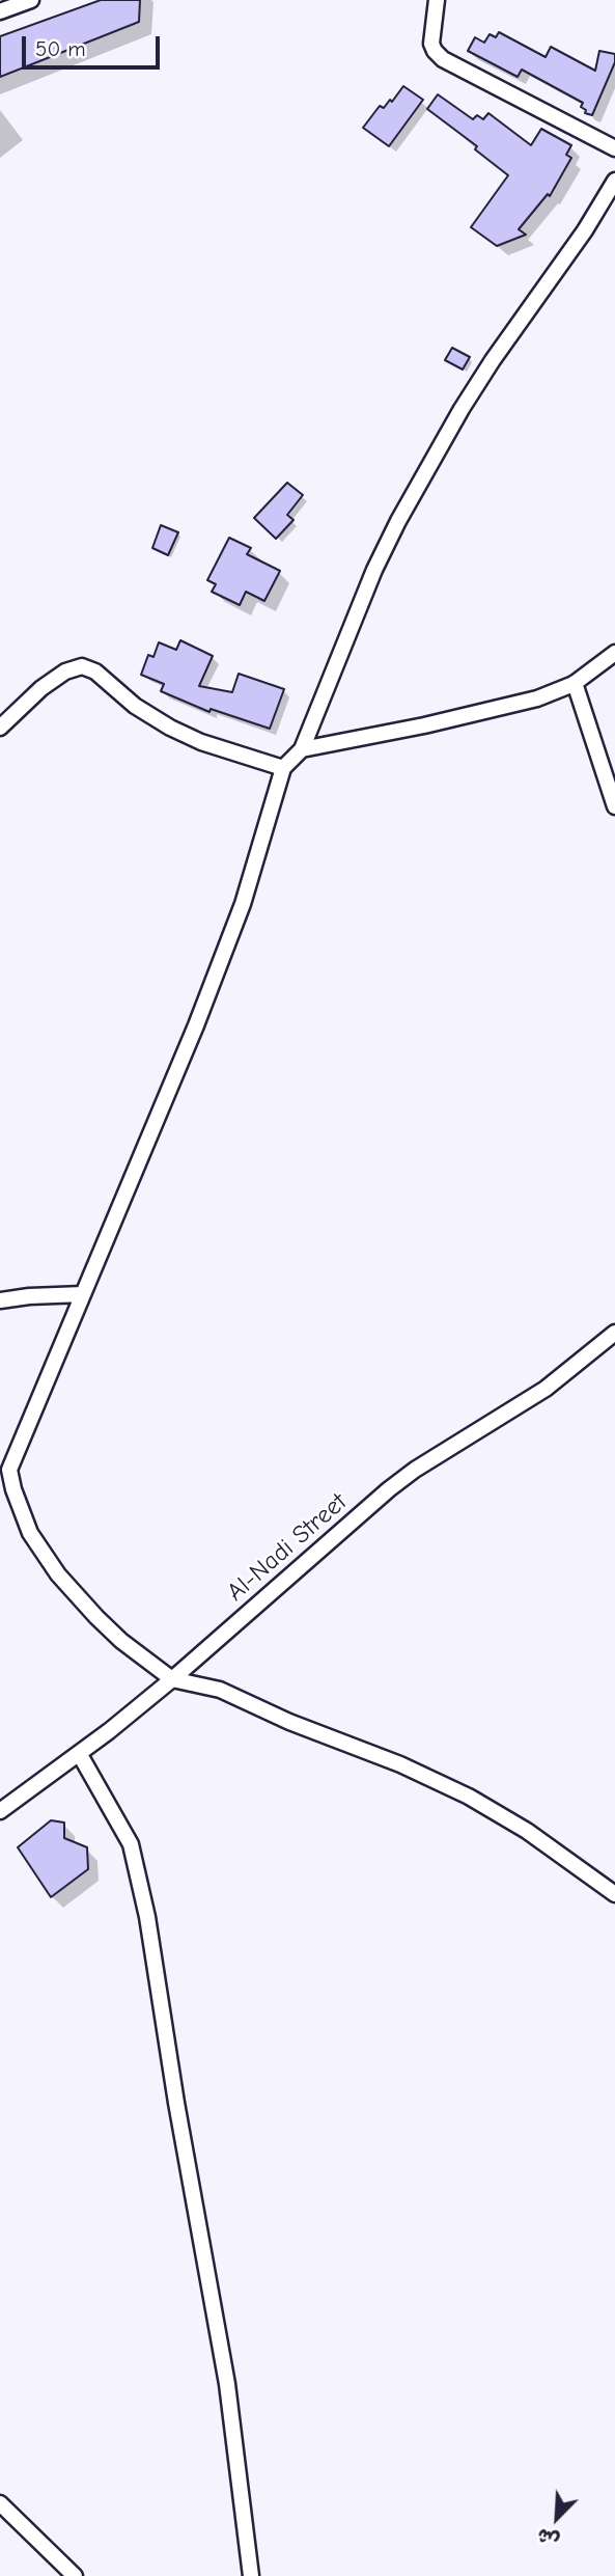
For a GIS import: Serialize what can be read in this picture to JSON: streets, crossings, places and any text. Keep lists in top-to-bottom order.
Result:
{
  "streets": {
    "street": ["Al-Nadi Street"]
  },
  "scale_bar": "50 m",
  "north": "bottom left"
}
